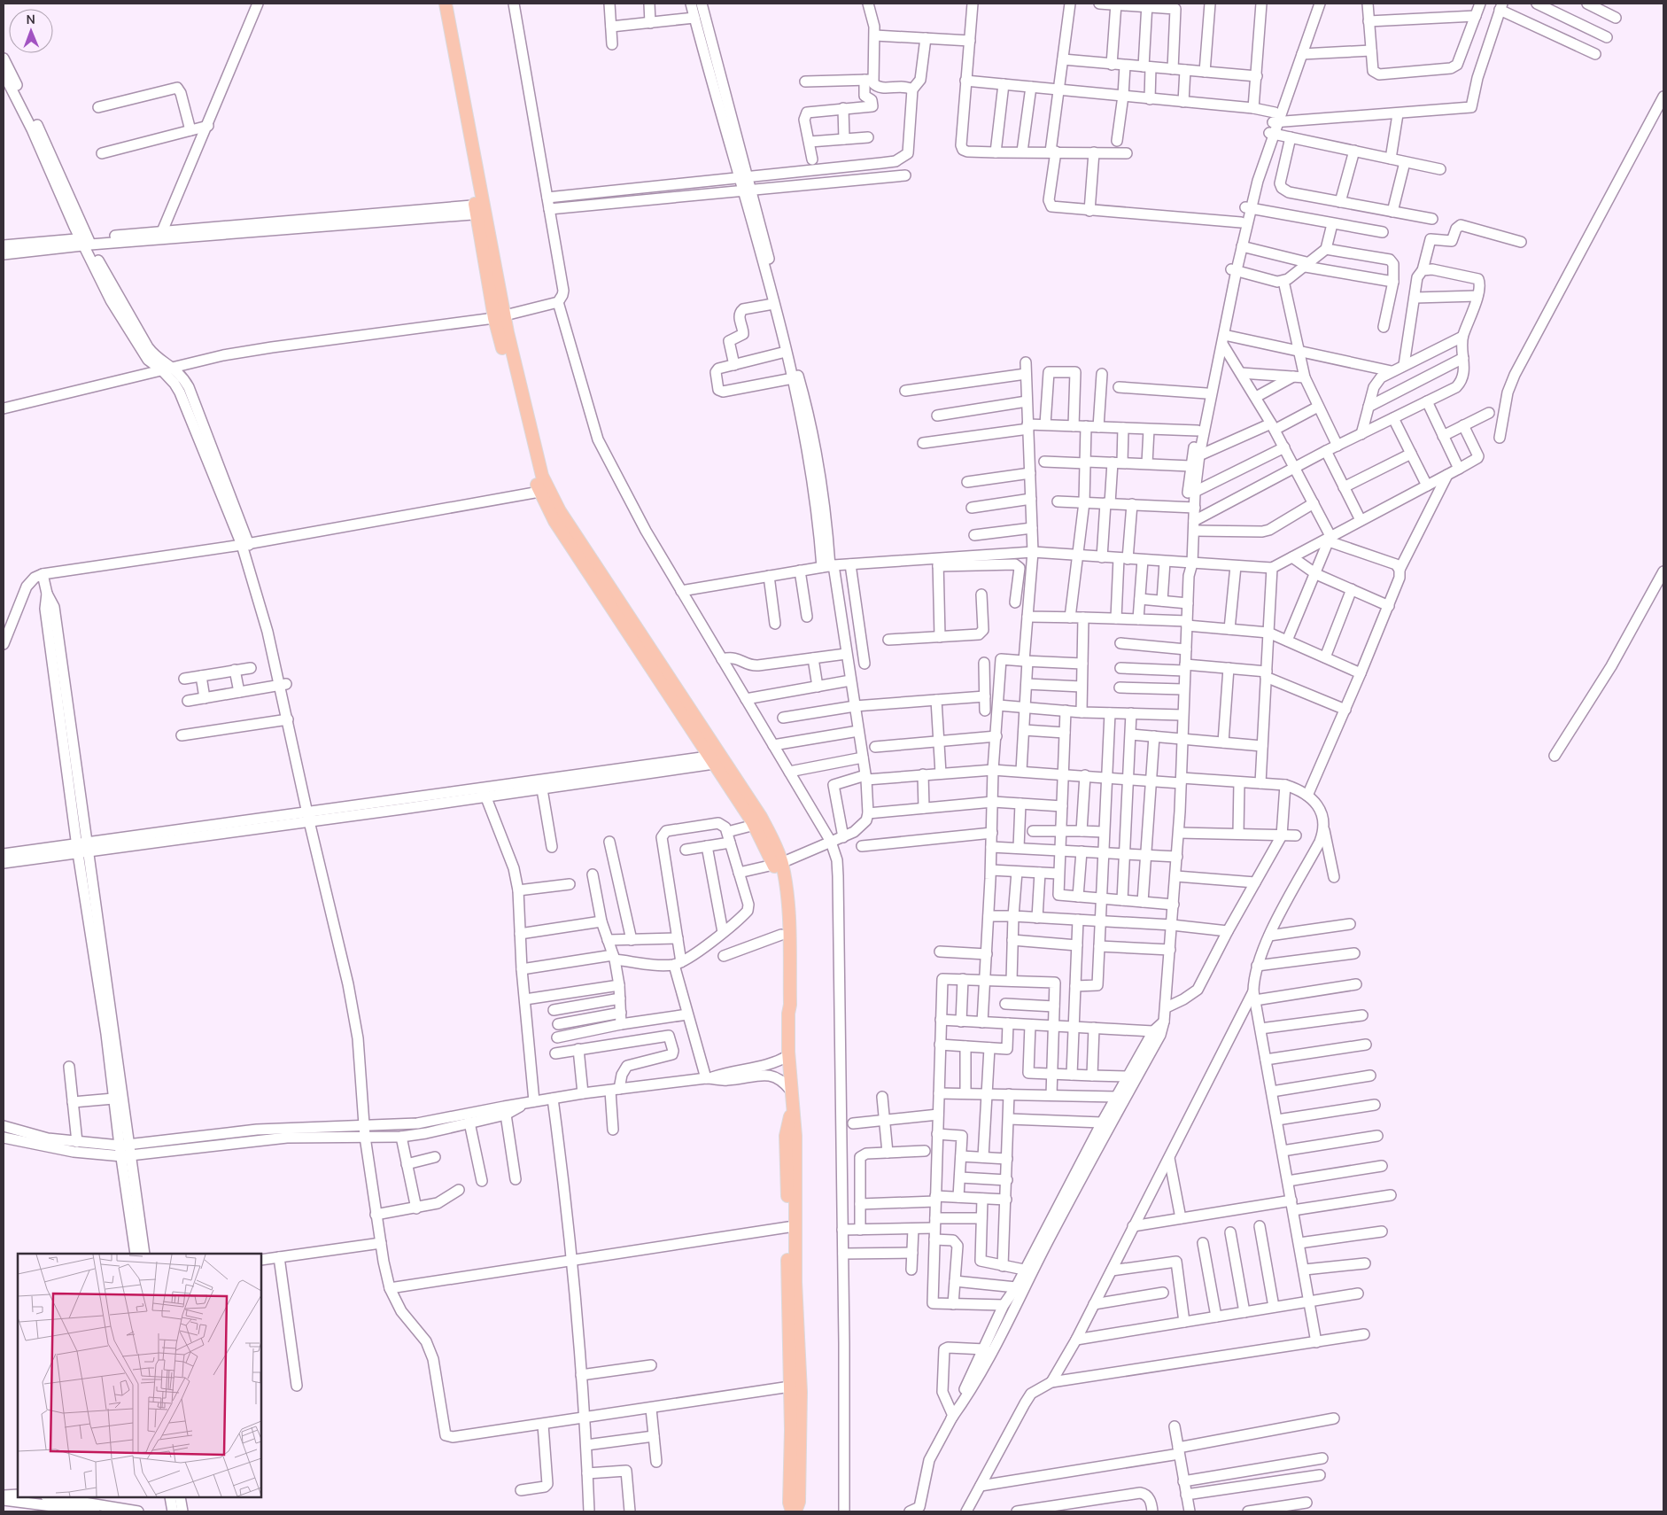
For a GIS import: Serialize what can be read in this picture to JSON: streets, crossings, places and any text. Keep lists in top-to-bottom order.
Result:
{
  "north": "top"
}
